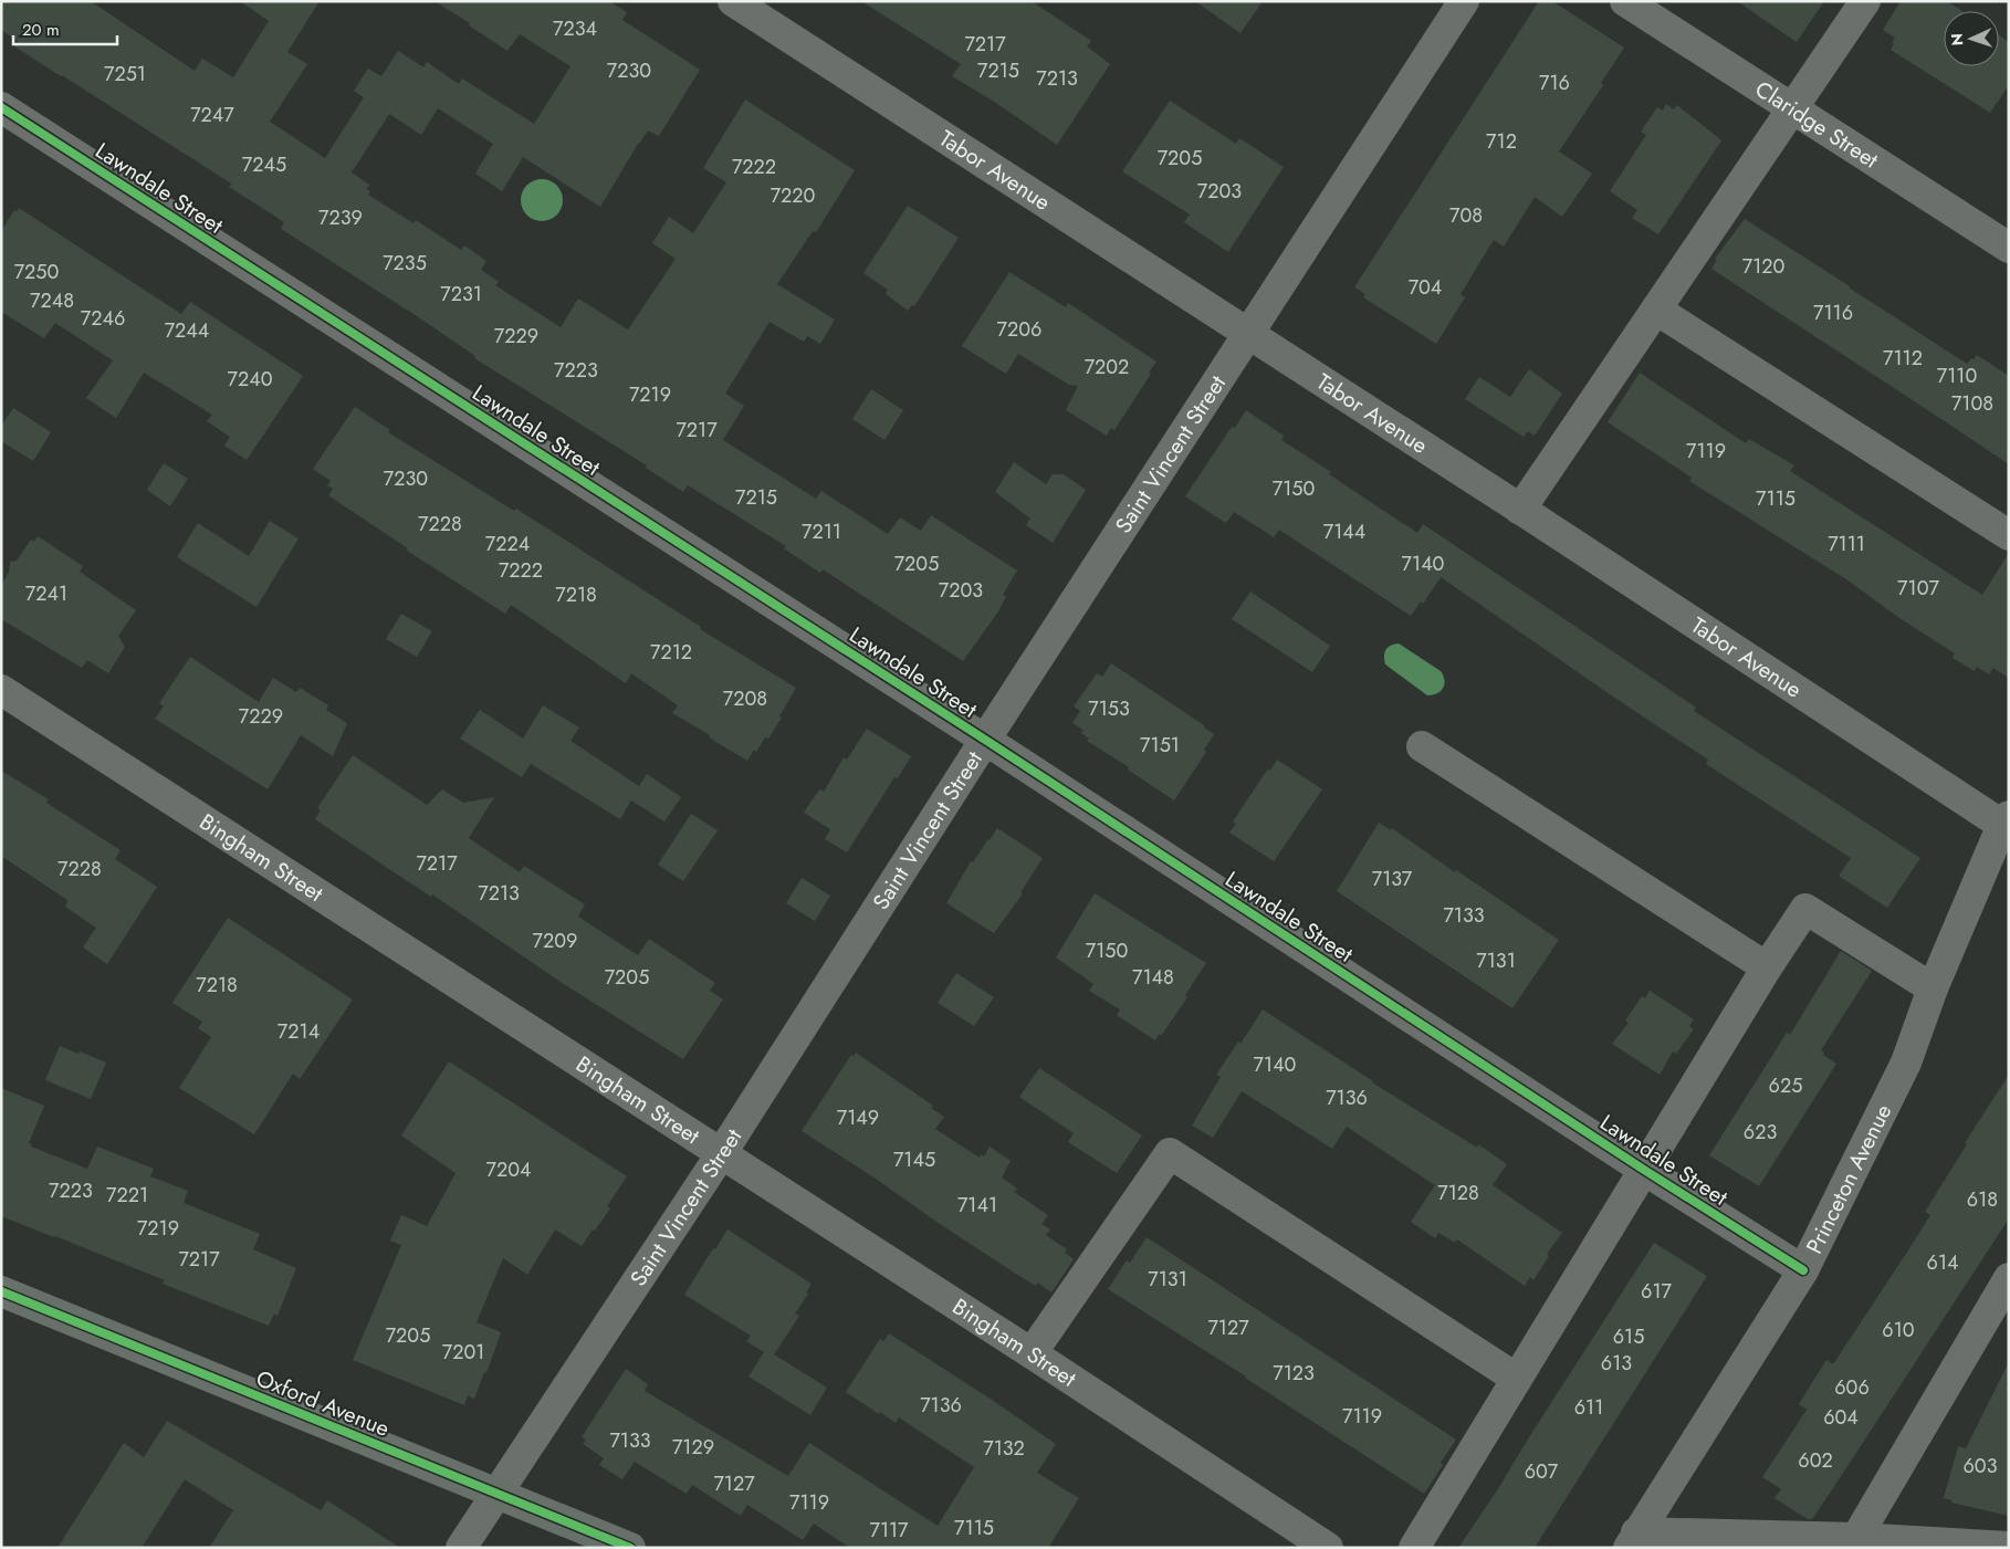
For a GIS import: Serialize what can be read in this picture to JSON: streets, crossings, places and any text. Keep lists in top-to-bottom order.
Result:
{
  "streets": {
    "main road": ["Oxford Avenue"],
    "street": [
      "Claridge Street",
      "Tabor Avenue",
      "Lawndale Street",
      "Saint Vincent Street",
      "Bingham Street",
      "Princeton Avenue"
    ]
  },
  "crossings": [
    ["Tabor Avenue", "Saint Vincent Street"],
    ["Tabor Avenue", "Princeton Avenue"],
    ["Lawndale Street", "Saint Vincent Street"],
    ["Lawndale Street", "Princeton Avenue"],
    ["Saint Vincent Street", "Bingham Street"],
    ["Saint Vincent Street", "Oxford Avenue"]
  ],
  "house_numbers": [
    "7234",
    "7217",
    "7230",
    "7215",
    "7251",
    "7213",
    "716",
    "7247",
    "712",
    "7205",
    "7245",
    "7222",
    "7203",
    "7220",
    "708",
    "7239",
    "7235",
    "7120",
    "7250",
    "704",
    "7231",
    "7248",
    "7116",
    "7246",
    "7206",
    "7244",
    "7229",
    "7112",
    "7202",
    "7223",
    "7110",
    "7240",
    "7219",
    "7108",
    "7217",
    "7119",
    "7230",
    "7150",
    "7215",
    "7115",
    "7228",
    "7211",
    "7144",
    "7224",
    "7111",
    "7205",
    "7140",
    "7222",
    "7107",
    "7203",
    "7241",
    "7218",
    "7212",
    "7208",
    "7153",
    "7229",
    "7151",
    "7217",
    "7228",
    "7137",
    "7213",
    "7133",
    "7209",
    "7150",
    "7131",
    "7205",
    "7148",
    "7218",
    "7214",
    "7140",
    "625",
    "7136",
    "7149",
    "623",
    "7145",
    "7204",
    "7223",
    "7128",
    "7221",
    "618",
    "7141",
    "7219",
    "7217",
    "614",
    "7131",
    "617",
    "7127",
    "610",
    "7205",
    "615",
    "7201",
    "613",
    "7123",
    "606",
    "7136",
    "611",
    "7119",
    "604",
    "7133",
    "7129",
    "7132",
    "602",
    "603",
    "607",
    "7127",
    "7119",
    "7115",
    "7117"
  ],
  "scale_bar": "20 m",
  "north": "left"
}
